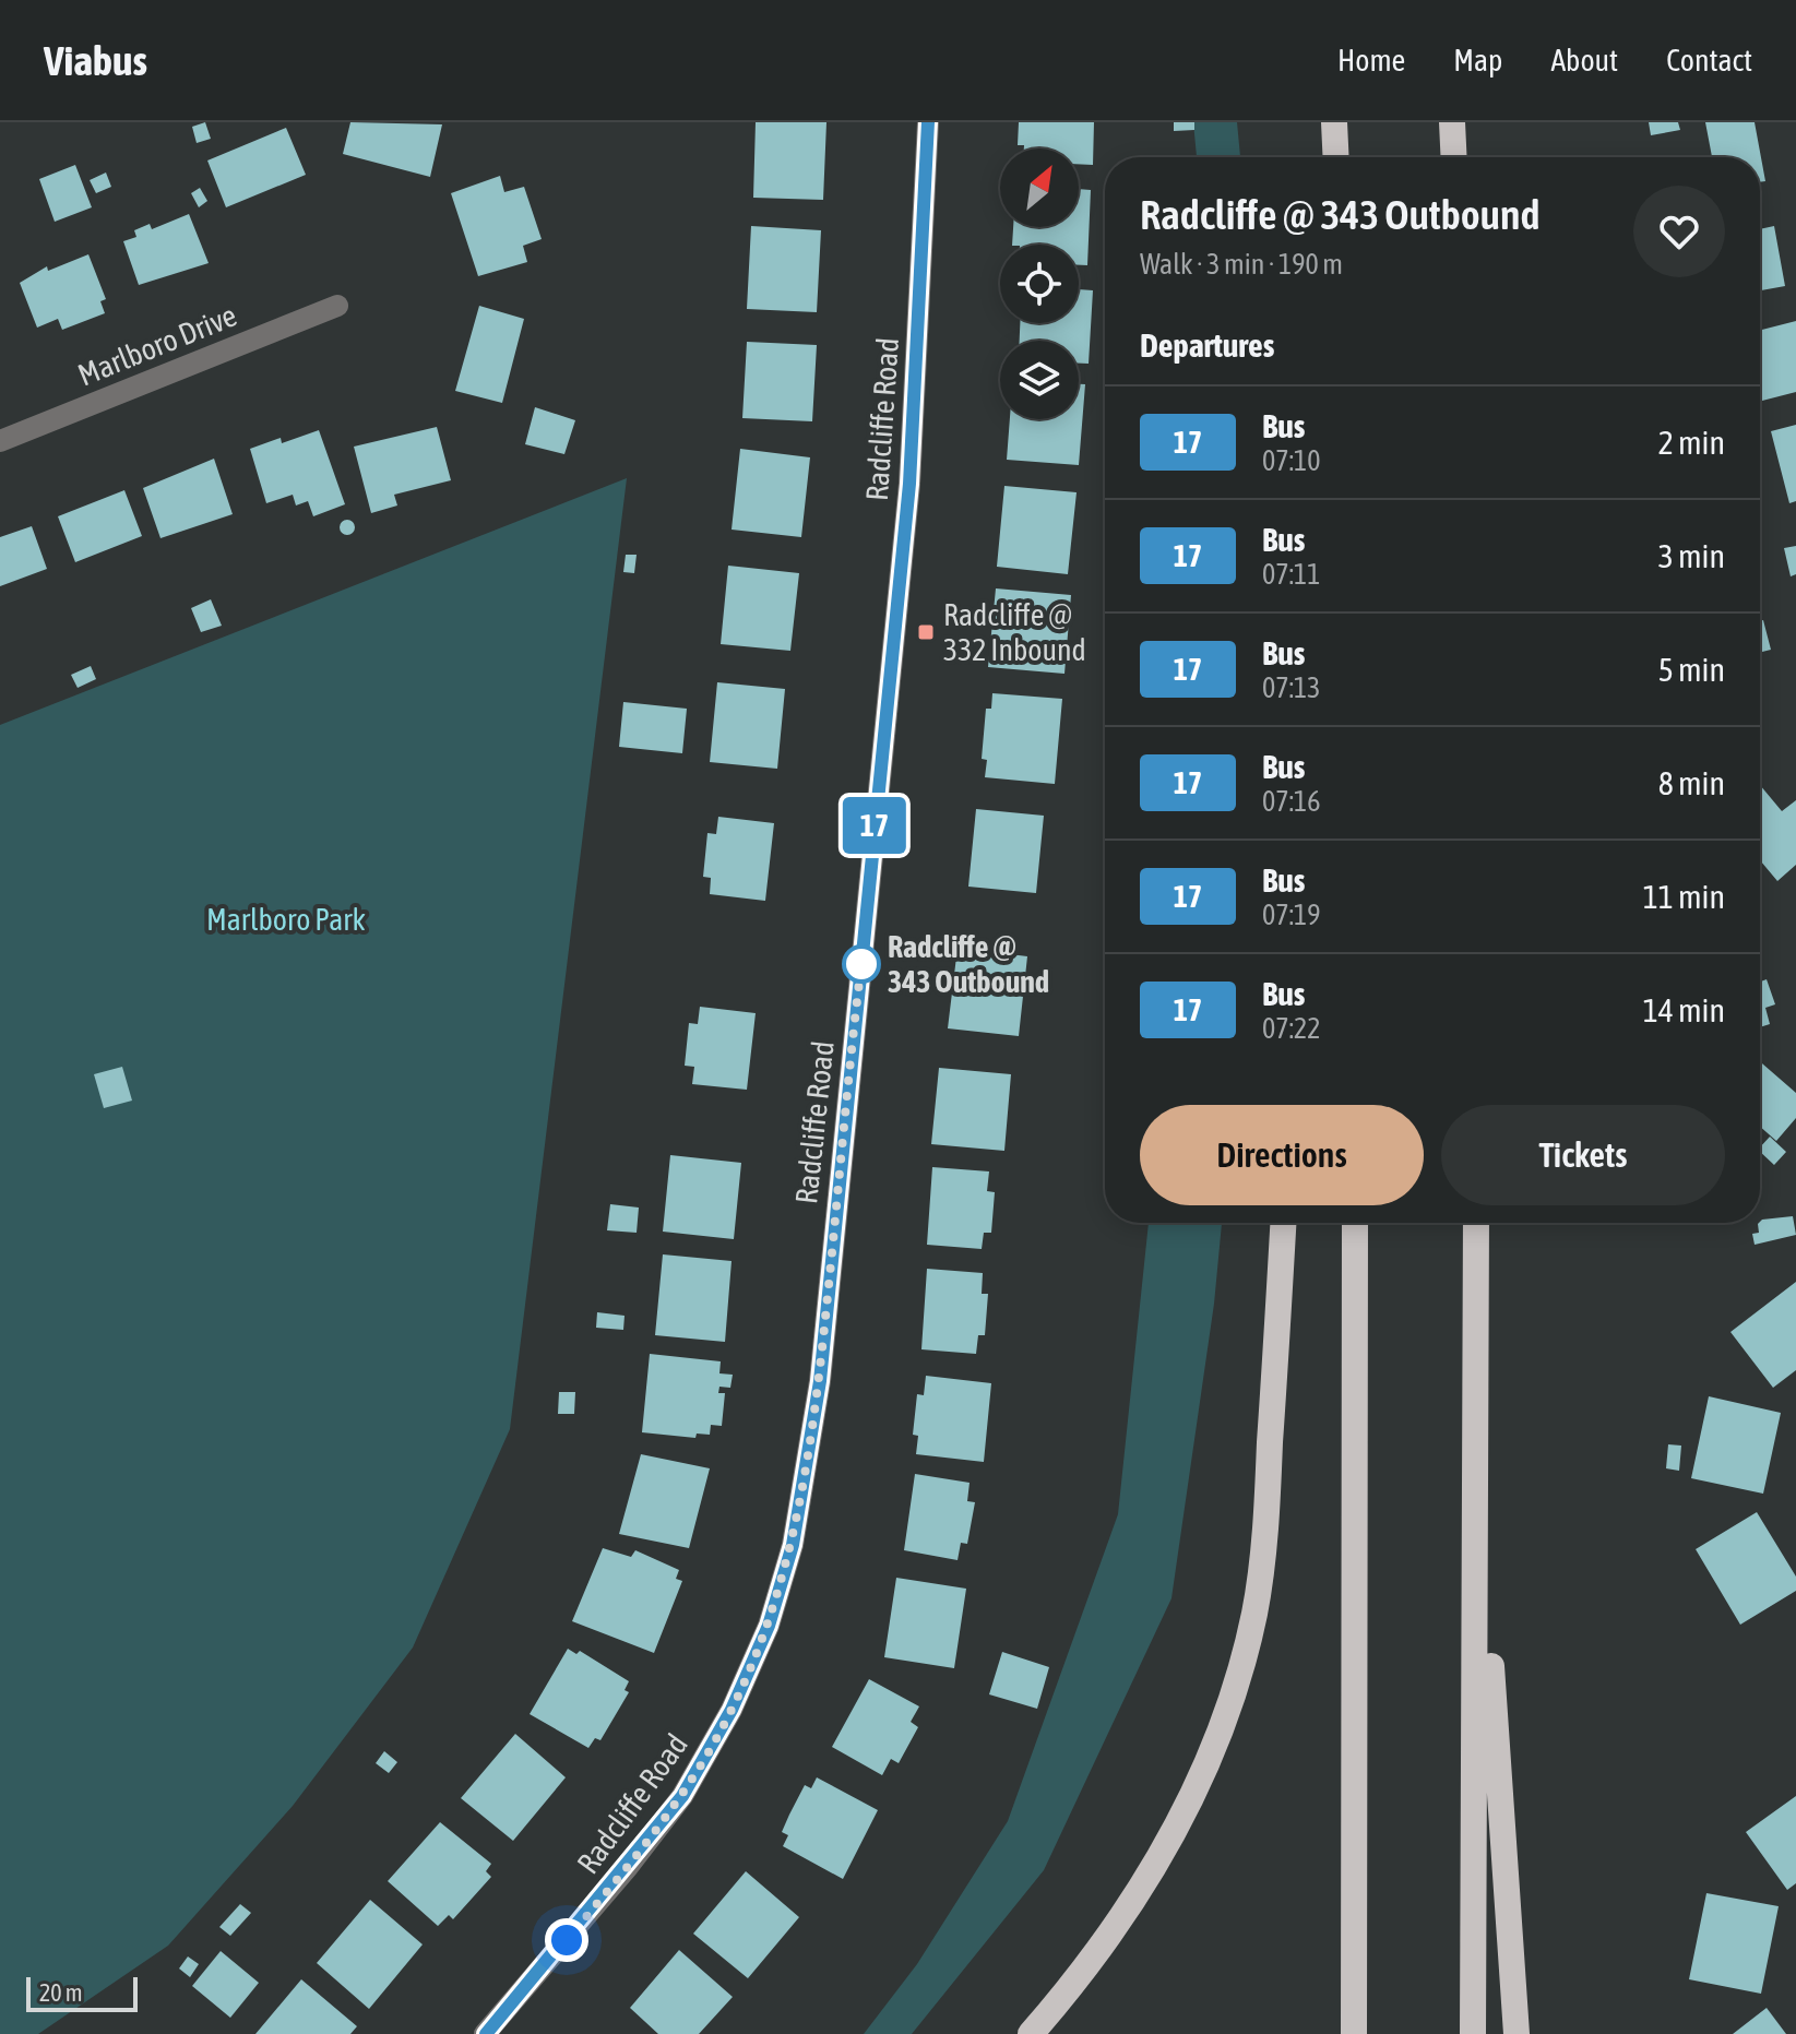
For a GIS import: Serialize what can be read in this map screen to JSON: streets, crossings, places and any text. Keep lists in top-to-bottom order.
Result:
{
  "streets": {
    "street": ["Marlboro Drive", "Radcliffe Road"]
  },
  "parks": ["Marlboro Park"],
  "places": {
    "transit": ["Radcliffe @ 332 Inbound"],
    "other": ["Radcliffe @ 343 Outbound"]
  },
  "lines": ["bus line 17"],
  "scale_bar": "20 m",
  "north": "top right",
  "page": {
    "header": "Viabus",
    "nav": [
      "Home",
      "Map",
      "About",
      "Contact"
    ],
    "on_map": "17",
    "heading": [
      ["Radcliffe @ 343 Outbound", "Walk · 3 min · 190 m"],
      "Departures"
    ],
    "list": [
      {
        "mark": "17",
        "name": "Bus",
        "note": "07:10",
        "value": "2 min"
      },
      {
        "mark": "17",
        "name": "Bus",
        "note": "07:11",
        "value": "3 min"
      },
      {
        "mark": "17",
        "name": "Bus",
        "note": "07:13",
        "value": "5 min"
      },
      {
        "mark": "17",
        "name": "Bus",
        "note": "07:16",
        "value": "8 min"
      },
      {
        "mark": "17",
        "name": "Bus",
        "note": "07:19",
        "value": "11 min"
      },
      {
        "mark": "17",
        "name": "Bus",
        "note": "07:22",
        "value": "14 min"
      }
    ],
    "buttons": ["Directions", "Tickets"],
    "scale": "20 m"
  }
}
